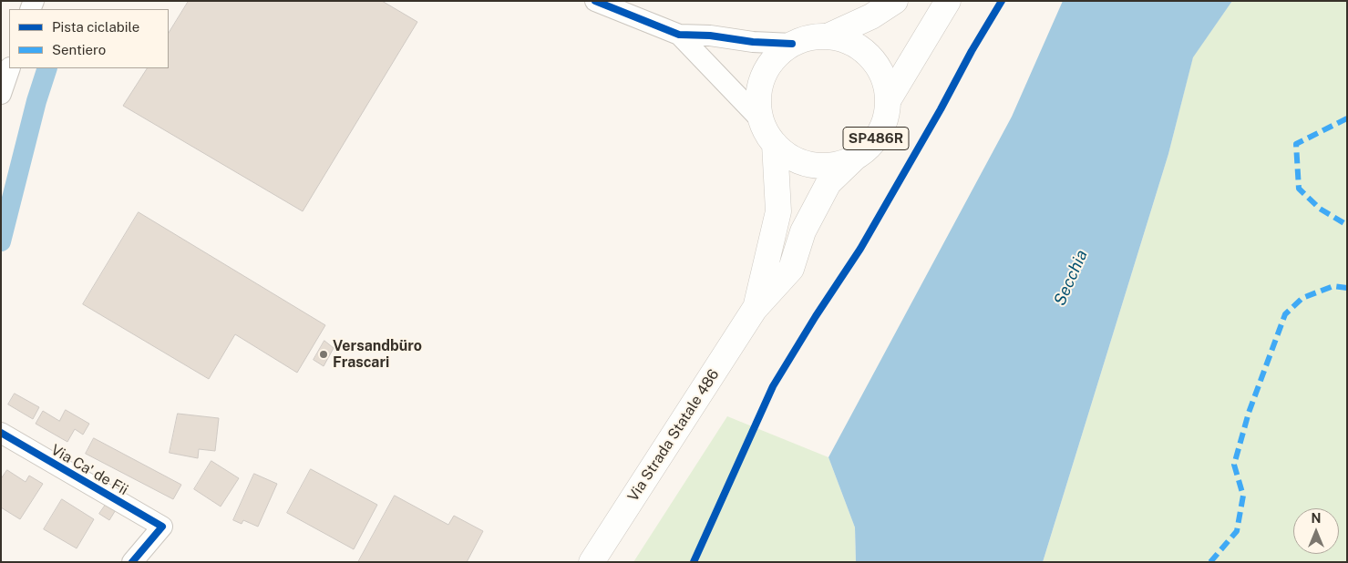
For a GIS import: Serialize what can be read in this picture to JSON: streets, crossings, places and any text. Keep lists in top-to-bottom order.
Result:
{
  "streets": {
    "main road": ["SP486R", "Via Strada Statale 486"],
    "street": ["Via Ca' de Fii"]
  },
  "crossings": [
    ["SP486R", "Via Strada Statale 486"]
  ],
  "water": ["Secchia"],
  "places": ["Versandbüro Frascari"],
  "legend": ["Pista ciclabile", "Sentiero"],
  "north": "top"
}
